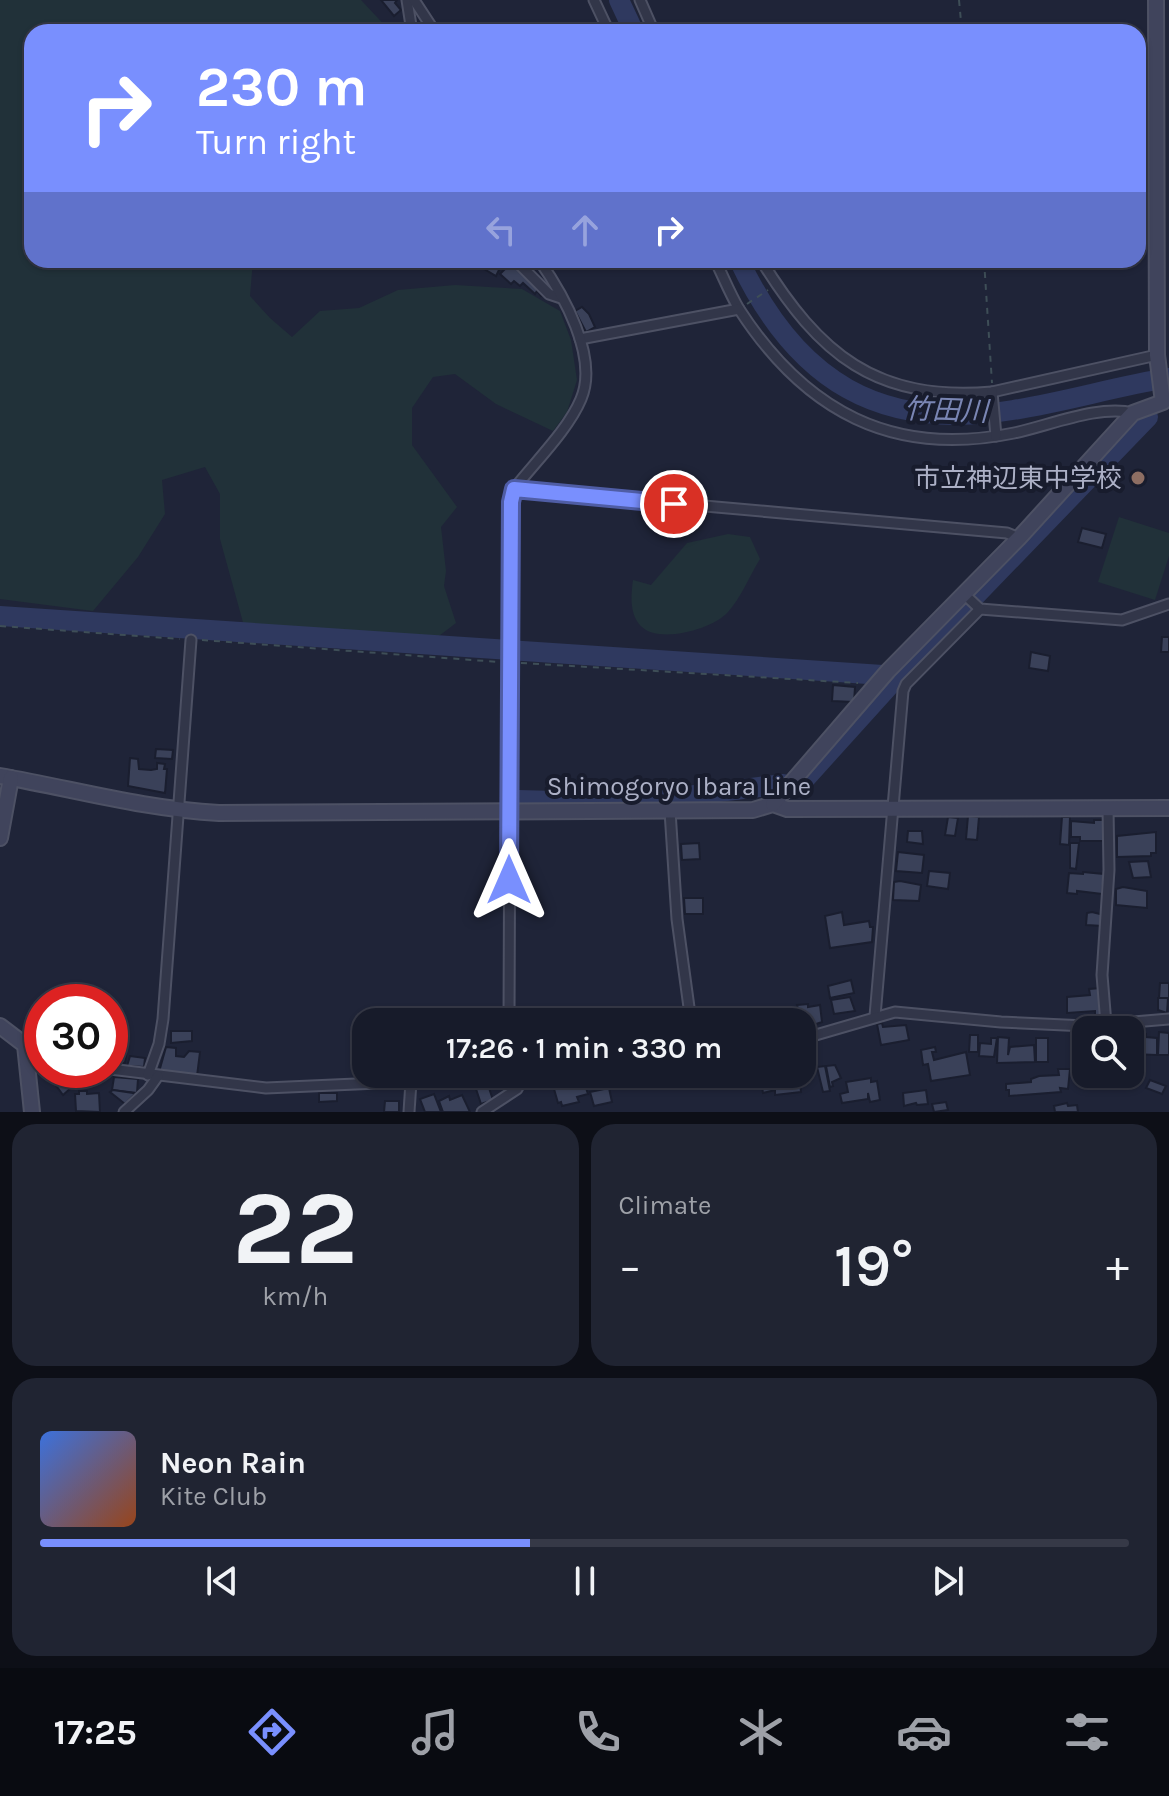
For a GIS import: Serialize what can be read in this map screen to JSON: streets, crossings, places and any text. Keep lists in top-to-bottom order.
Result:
{
  "streets": {
    "main road": ["Shimogoryo Ibara Line"]
  },
  "water": ["竹田川"],
  "places": ["市立神辺東中学校"],
  "page": {
    "turn": ["230 m", "Turn right"],
    "limit": "30",
    "trip": "17:26 · 1 min · 330 m",
    "tile": [
      ["22", "km/h"],
      "Climate"
    ],
    "heat": ["−", "19°", "+"],
    "song": ["Neon Rain", "Kite Club"],
    "tabs": "17:25"
  }
}
